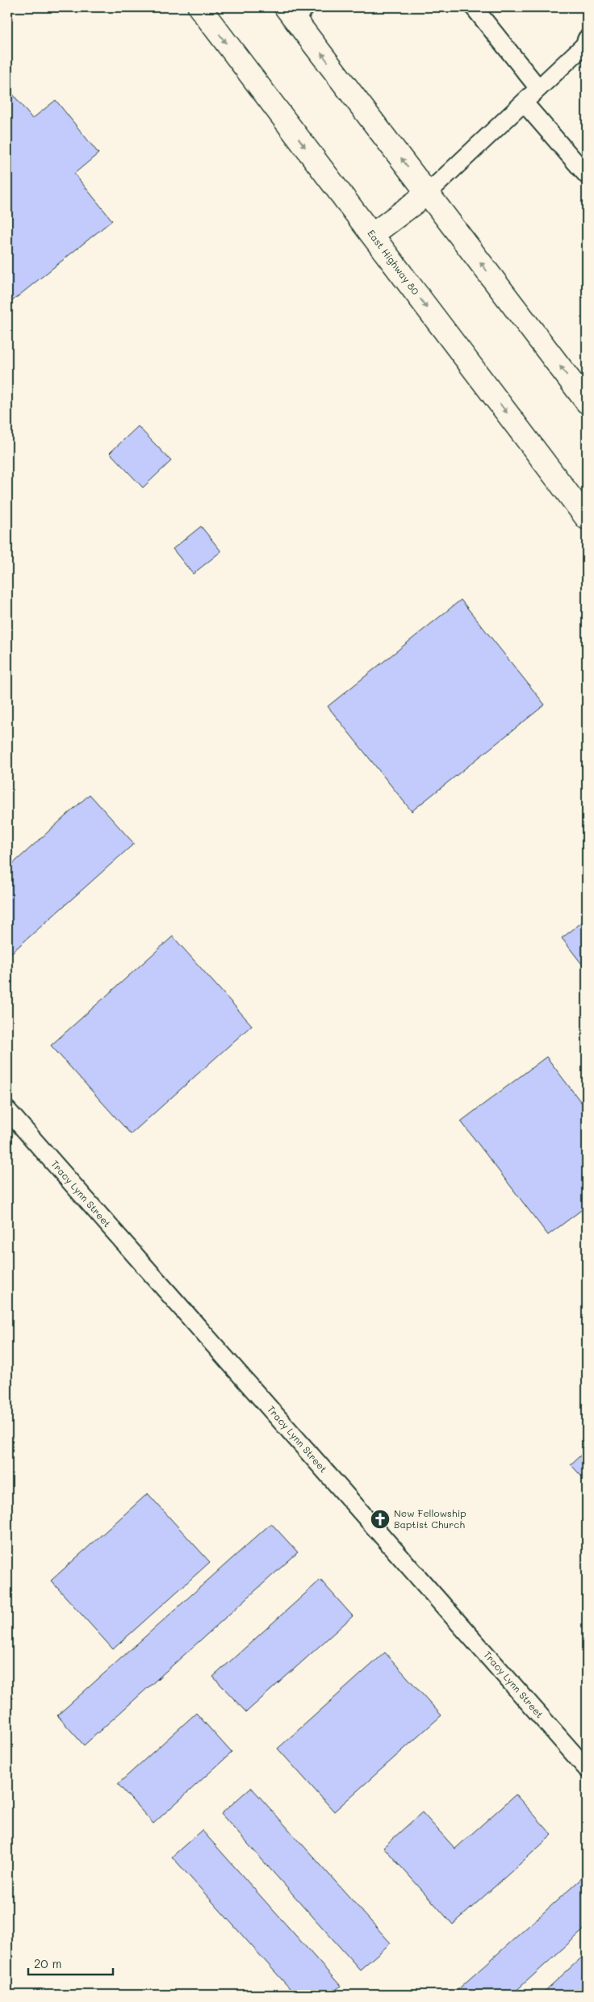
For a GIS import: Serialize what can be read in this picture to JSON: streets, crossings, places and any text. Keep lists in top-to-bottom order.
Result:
{
  "streets": {
    "main road": ["East Highway 80"],
    "lane": ["Tracy Lynn Street"]
  },
  "places": {
    "church": ["New Fellowship Baptist Church"]
  },
  "scale_bar": "20 m"
}
